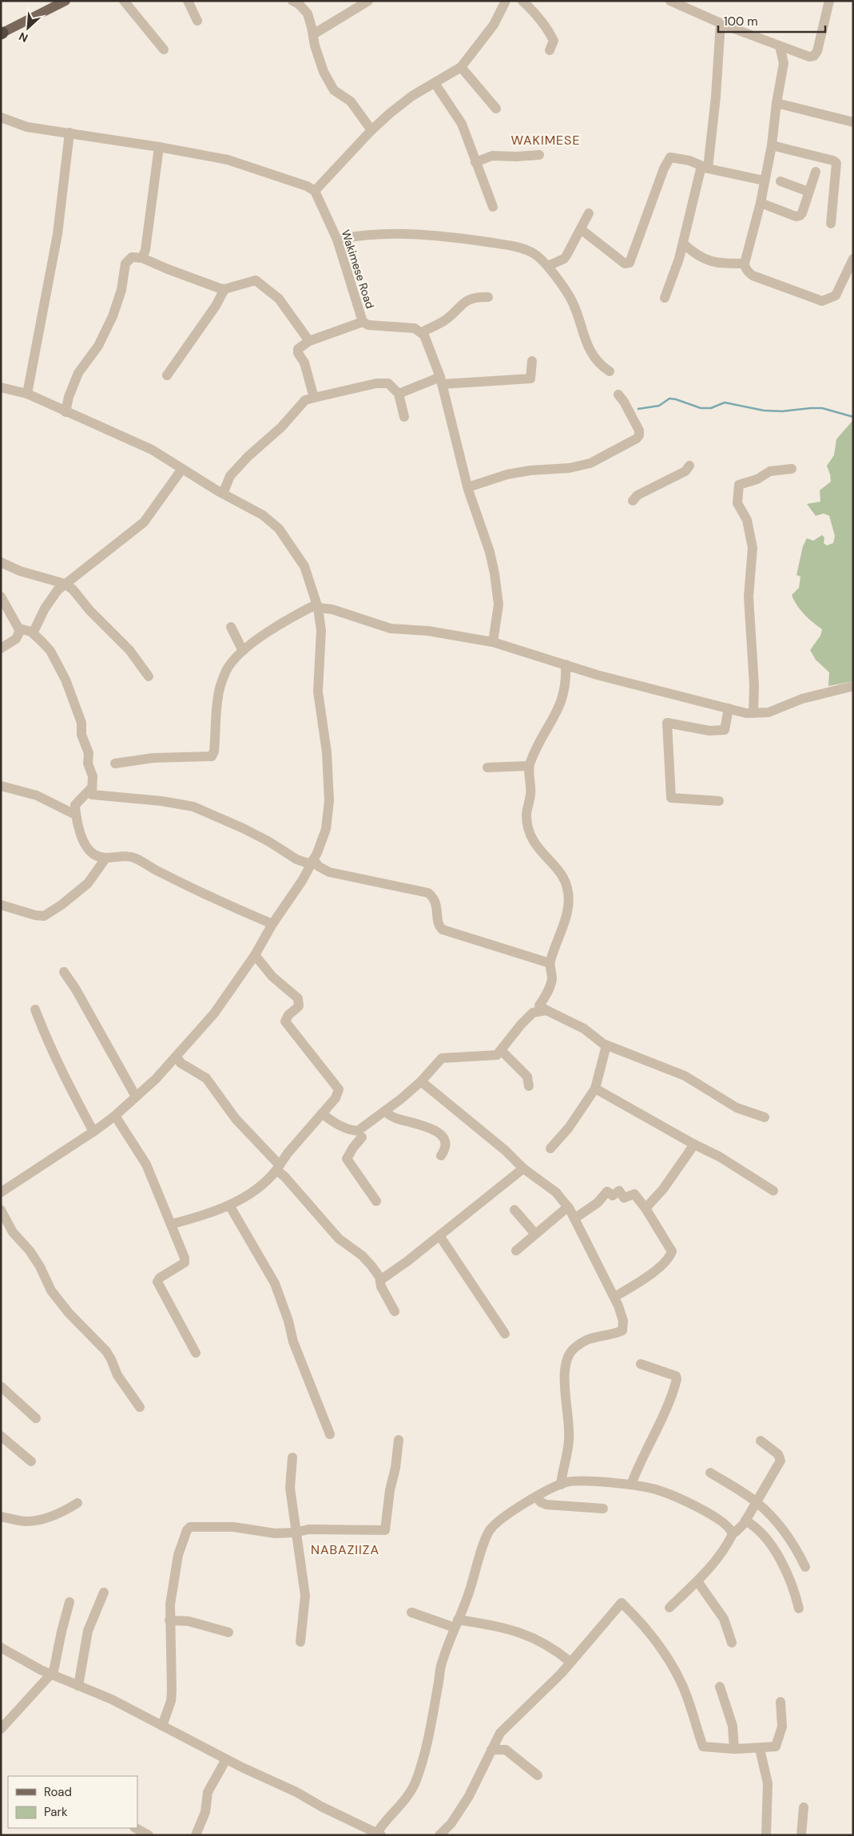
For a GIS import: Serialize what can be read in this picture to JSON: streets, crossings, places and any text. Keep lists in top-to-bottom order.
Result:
{
  "streets": {
    "street": ["Wakimese Road"]
  },
  "districts": ["WAKIMESE", "NABAZIIZA"],
  "legend": ["Road", "Park"],
  "scale_bar": "100 m",
  "north": "bottom left"
}
